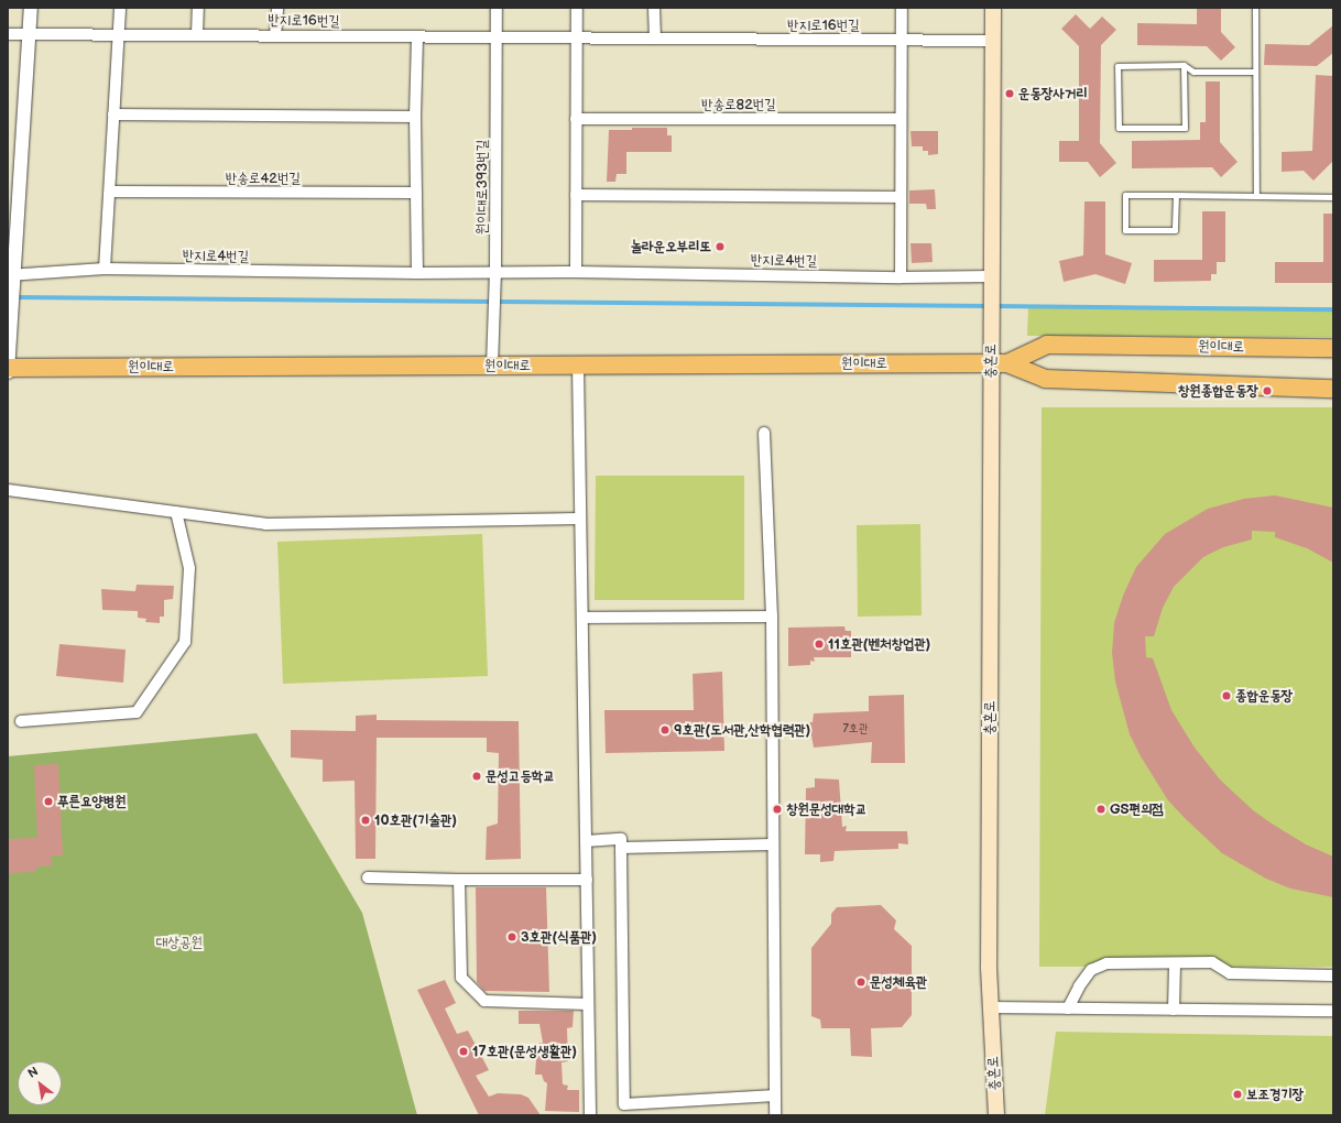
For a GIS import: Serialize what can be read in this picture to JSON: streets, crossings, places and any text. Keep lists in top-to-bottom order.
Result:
{
  "streets": {
    "main road": ["원이대로", "충혼로"],
    "street": [
      "반지로16번길",
      "반송로82번길",
      "반송로42번길",
      "원이대로393번길",
      "반지로4번길"
    ]
  },
  "crossings": [
    ["반지로16번길", "원이대로393번길"],
    ["원이대로393번길", "반지로4번길"],
    ["원이대로393번길", "원이대로"],
    ["반지로4번길", "충혼로"],
    ["원이대로", "충혼로"]
  ],
  "parks": ["대상공원"],
  "places": [
    "운동장사거리",
    "놀라운오부리또",
    "창원종합운동장",
    "11호관(벤처창업관)",
    "종합운동장",
    "9호관(도서관,산학협력관)",
    "문성고등학교",
    "푸른요양병원",
    "창원문성대학교",
    "GS편의점",
    "10호관(기술관)",
    "3호관(식품관)",
    "문성체육관",
    "17호관(문성생활관)",
    "보조경기장"
  ],
  "house_numbers": ["7호관"],
  "north": "top left"
}
